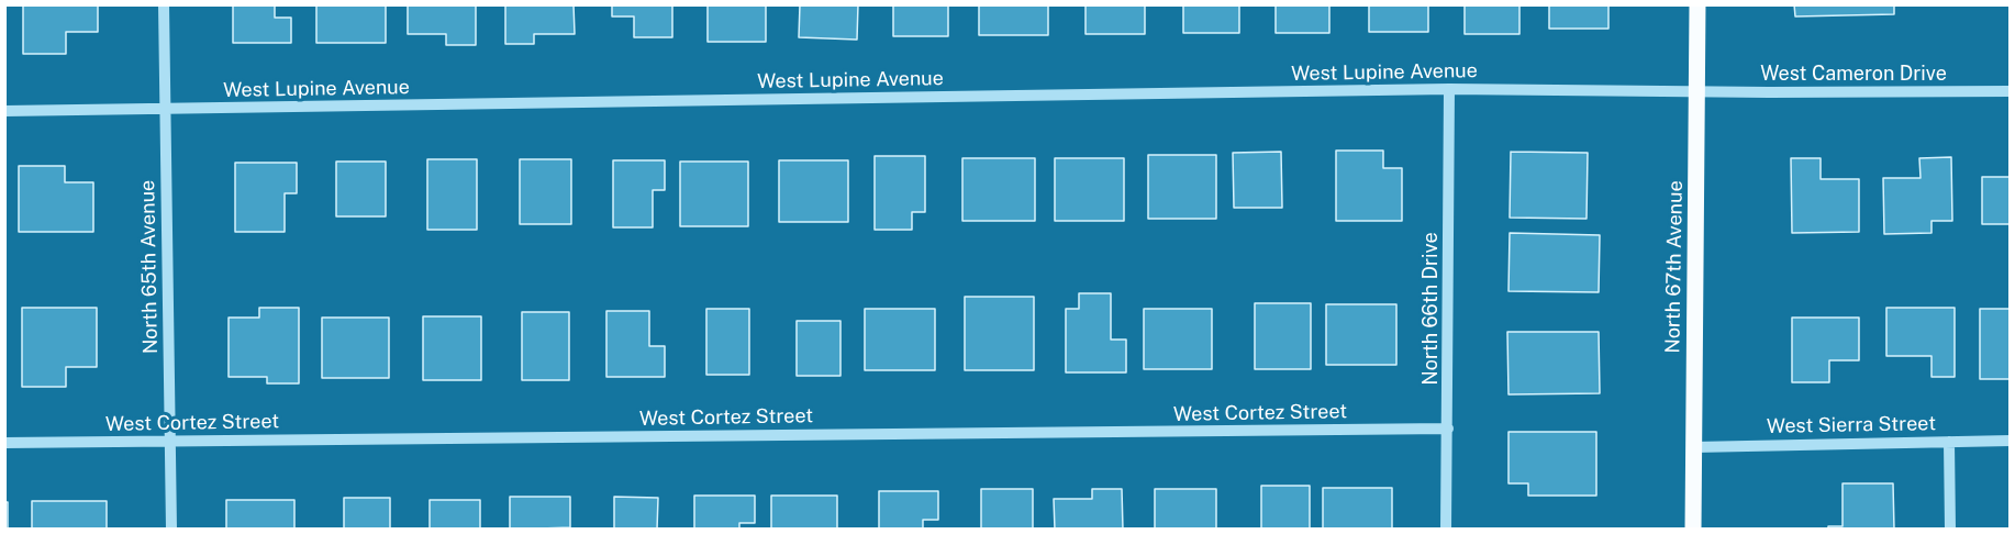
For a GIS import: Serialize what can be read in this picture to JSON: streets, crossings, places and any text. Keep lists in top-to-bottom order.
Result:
{
  "streets": {
    "main road": ["North 67th Avenue"],
    "street": [
      "West Lupine Avenue",
      "West Cameron Drive",
      "North 65th Avenue",
      "North 66th Drive",
      "West Cortez Street",
      "West Sierra Street"
    ]
  },
  "crossings": [
    ["West Lupine Avenue", "West Cameron Drive"],
    ["West Lupine Avenue", "North 65th Avenue"],
    ["West Lupine Avenue", "North 67th Avenue"],
    ["West Lupine Avenue", "North 66th Drive"],
    ["West Cameron Drive", "North 67th Avenue"],
    ["North 65th Avenue", "West Cortez Street"],
    ["North 67th Avenue", "West Sierra Street"],
    ["North 66th Drive", "West Cortez Street"]
  ]
}
